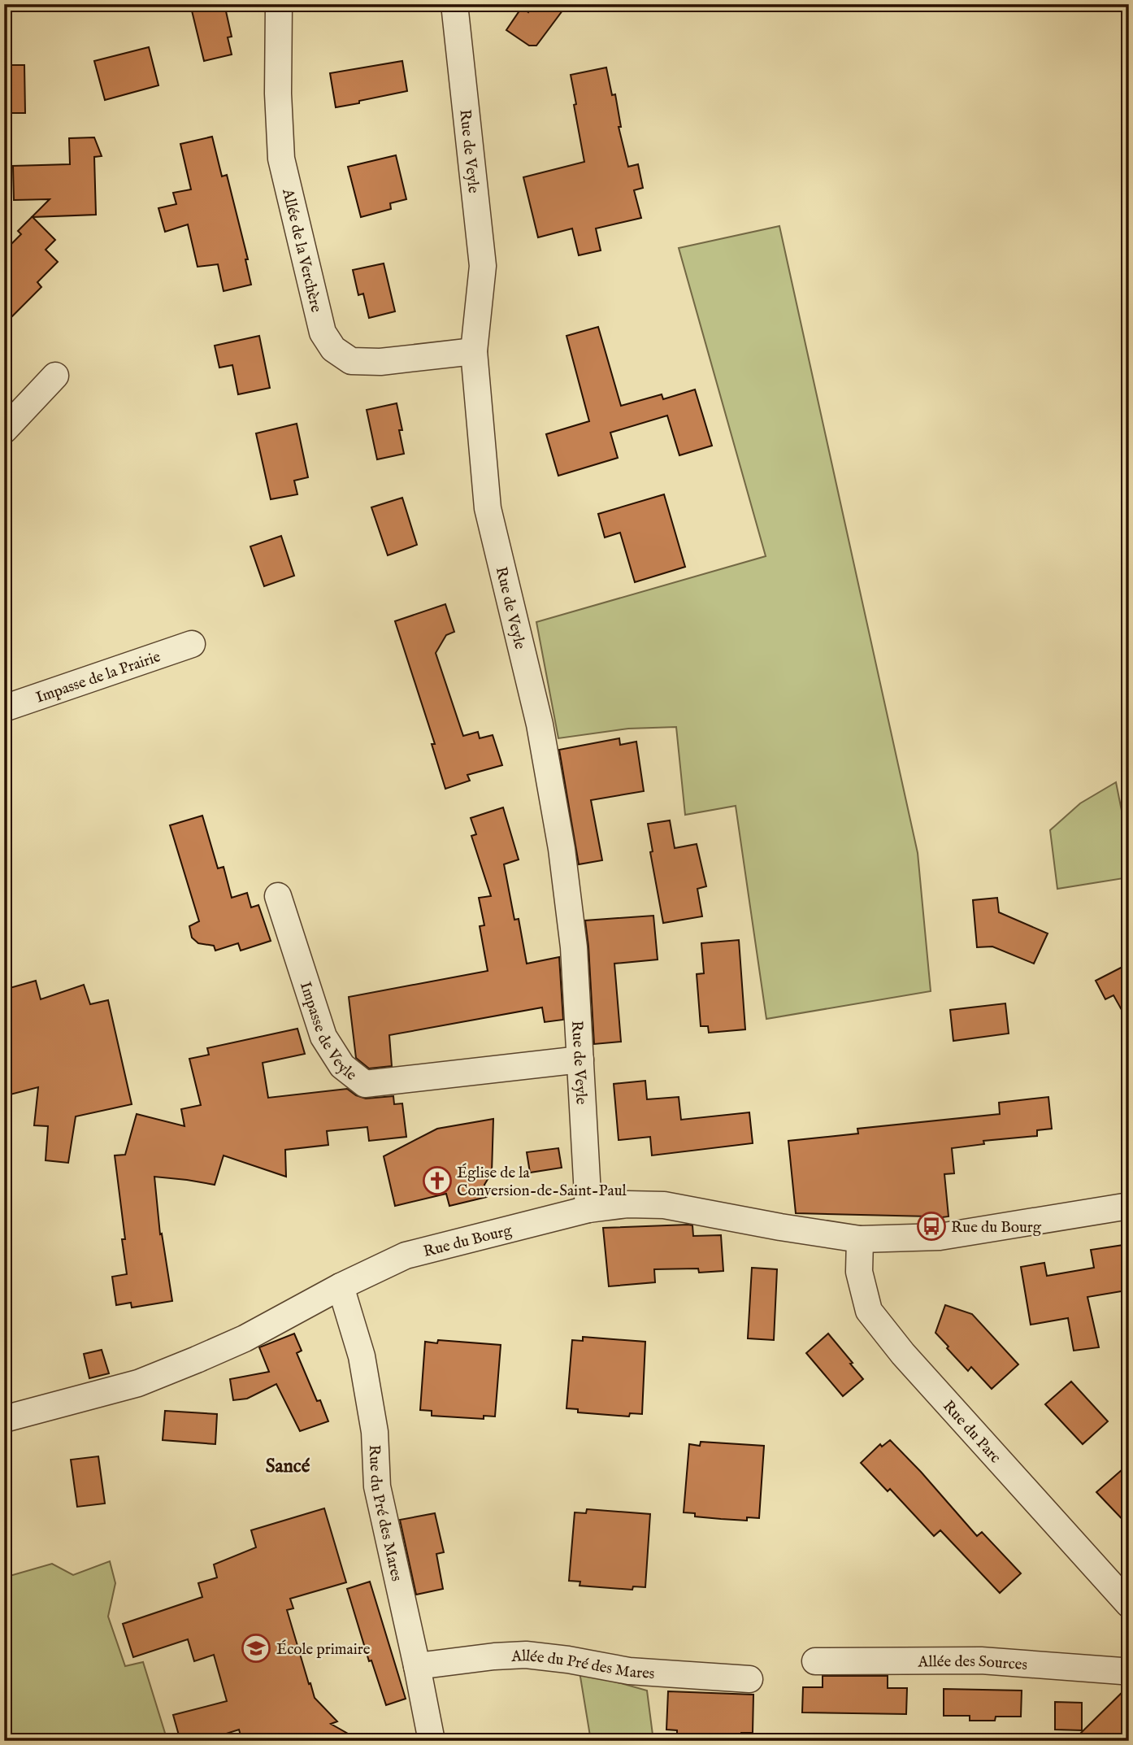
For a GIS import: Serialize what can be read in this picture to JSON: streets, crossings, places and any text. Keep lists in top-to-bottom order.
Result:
{
  "streets": {
    "street": [
      "Rue de Veyle",
      "Allée de la Verchère",
      "Impasse de la Prairie",
      "Impasse de Veyle",
      "Rue du Bourg",
      "Rue du Parc",
      "Rue du Pré des Mares",
      "Allée des Sources",
      "Allée du Pré des Mares"
    ]
  },
  "crossings": [
    ["Rue de Veyle", "Allée de la Verchère"],
    ["Rue de Veyle", "Impasse de Veyle"],
    ["Rue de Veyle", "Rue du Bourg"],
    ["Rue du Bourg", "Rue du Parc"],
    ["Rue du Bourg", "Rue du Pré des Mares"],
    ["Rue du Pré des Mares", "Allée du Pré des Mares"]
  ],
  "districts": ["Sancé"],
  "places": {
    "church": ["Église de la Conversion-de-Saint-Paul"],
    "bus stop": ["Rue du Bourg"],
    "school or university": ["École primaire"]
  }
}
